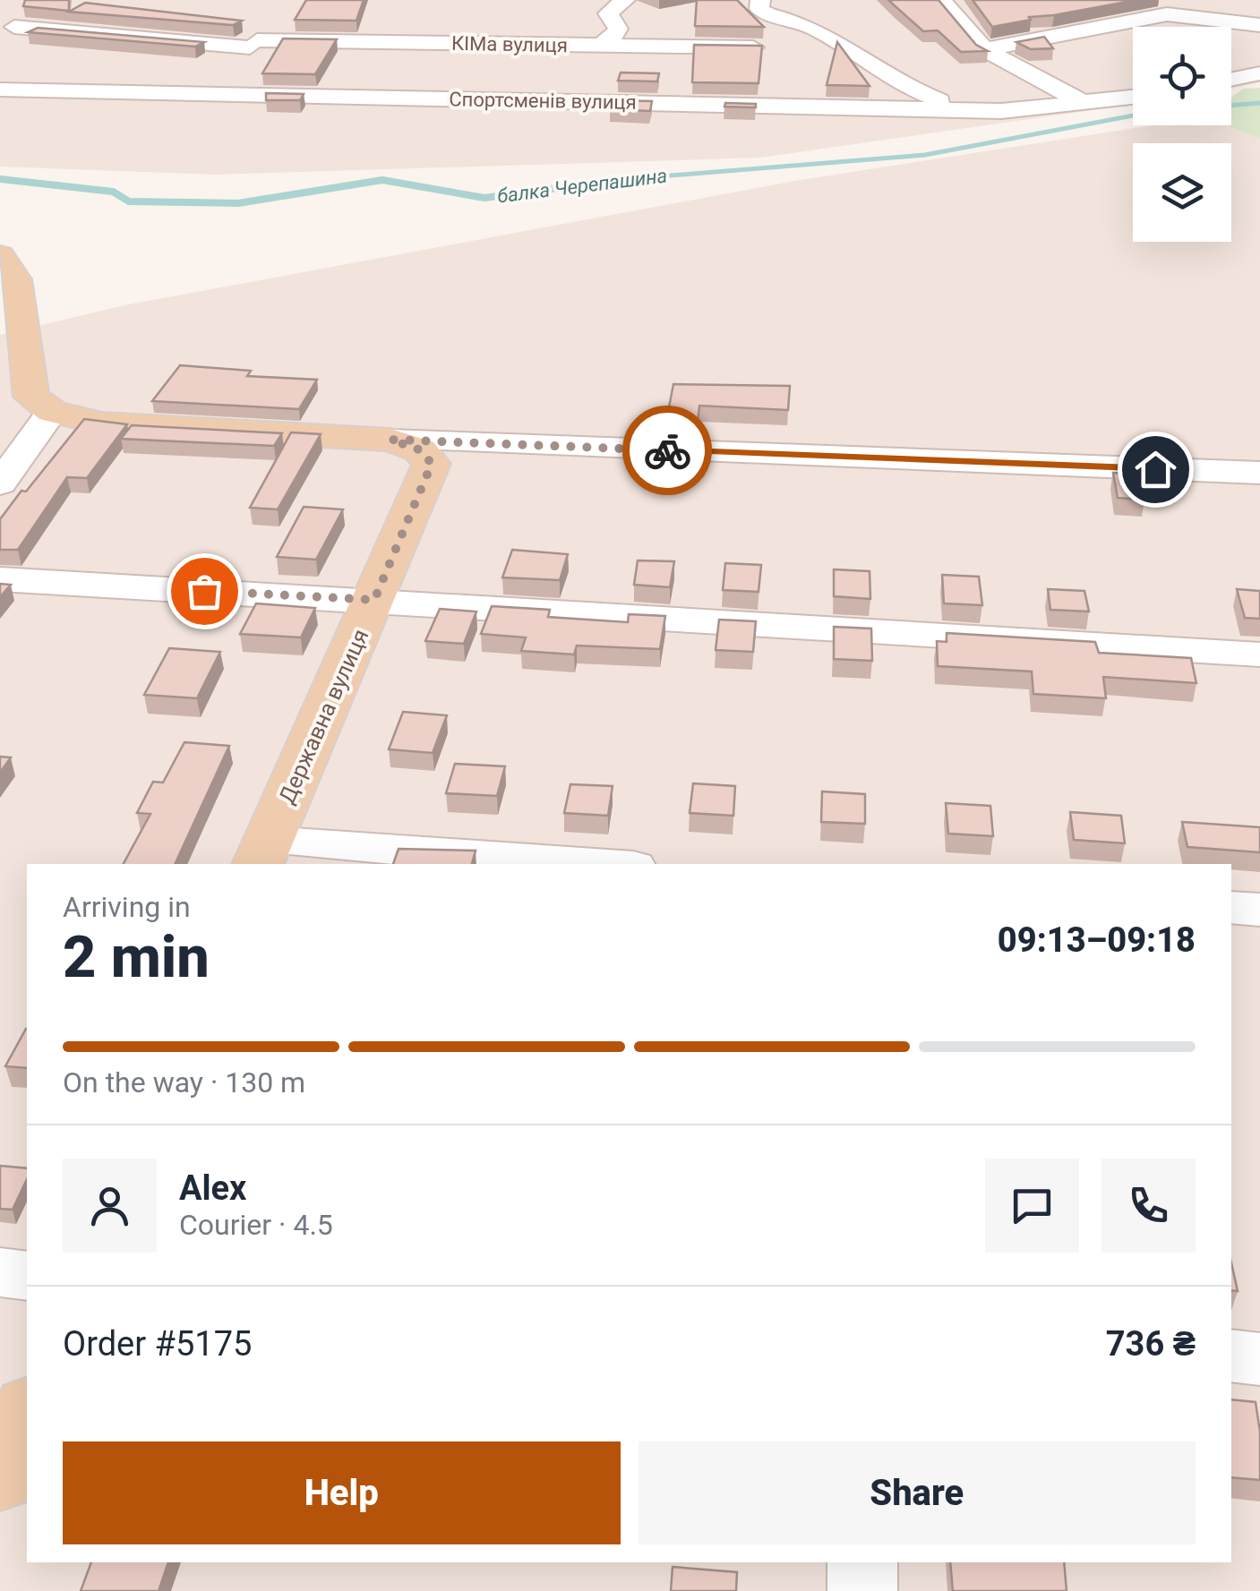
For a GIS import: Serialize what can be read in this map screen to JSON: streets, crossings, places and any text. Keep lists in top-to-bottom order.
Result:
{
  "streets": {
    "main road": ["Державна вулиця"],
    "street": ["КІМа вулиця", "Спортсменів вулиця"]
  },
  "water": ["балка Черепашина"],
  "page": {
    "heading": ["2 min", "Arriving in", "09:13–09:18"],
    "panel": [
      "Alex",
      "Courier · 4.5",
      "Order #5175",
      "736 ₴"
    ],
    "bar": "On the way · 130 m",
    "buttons": ["Help", "Share"]
  }
}
